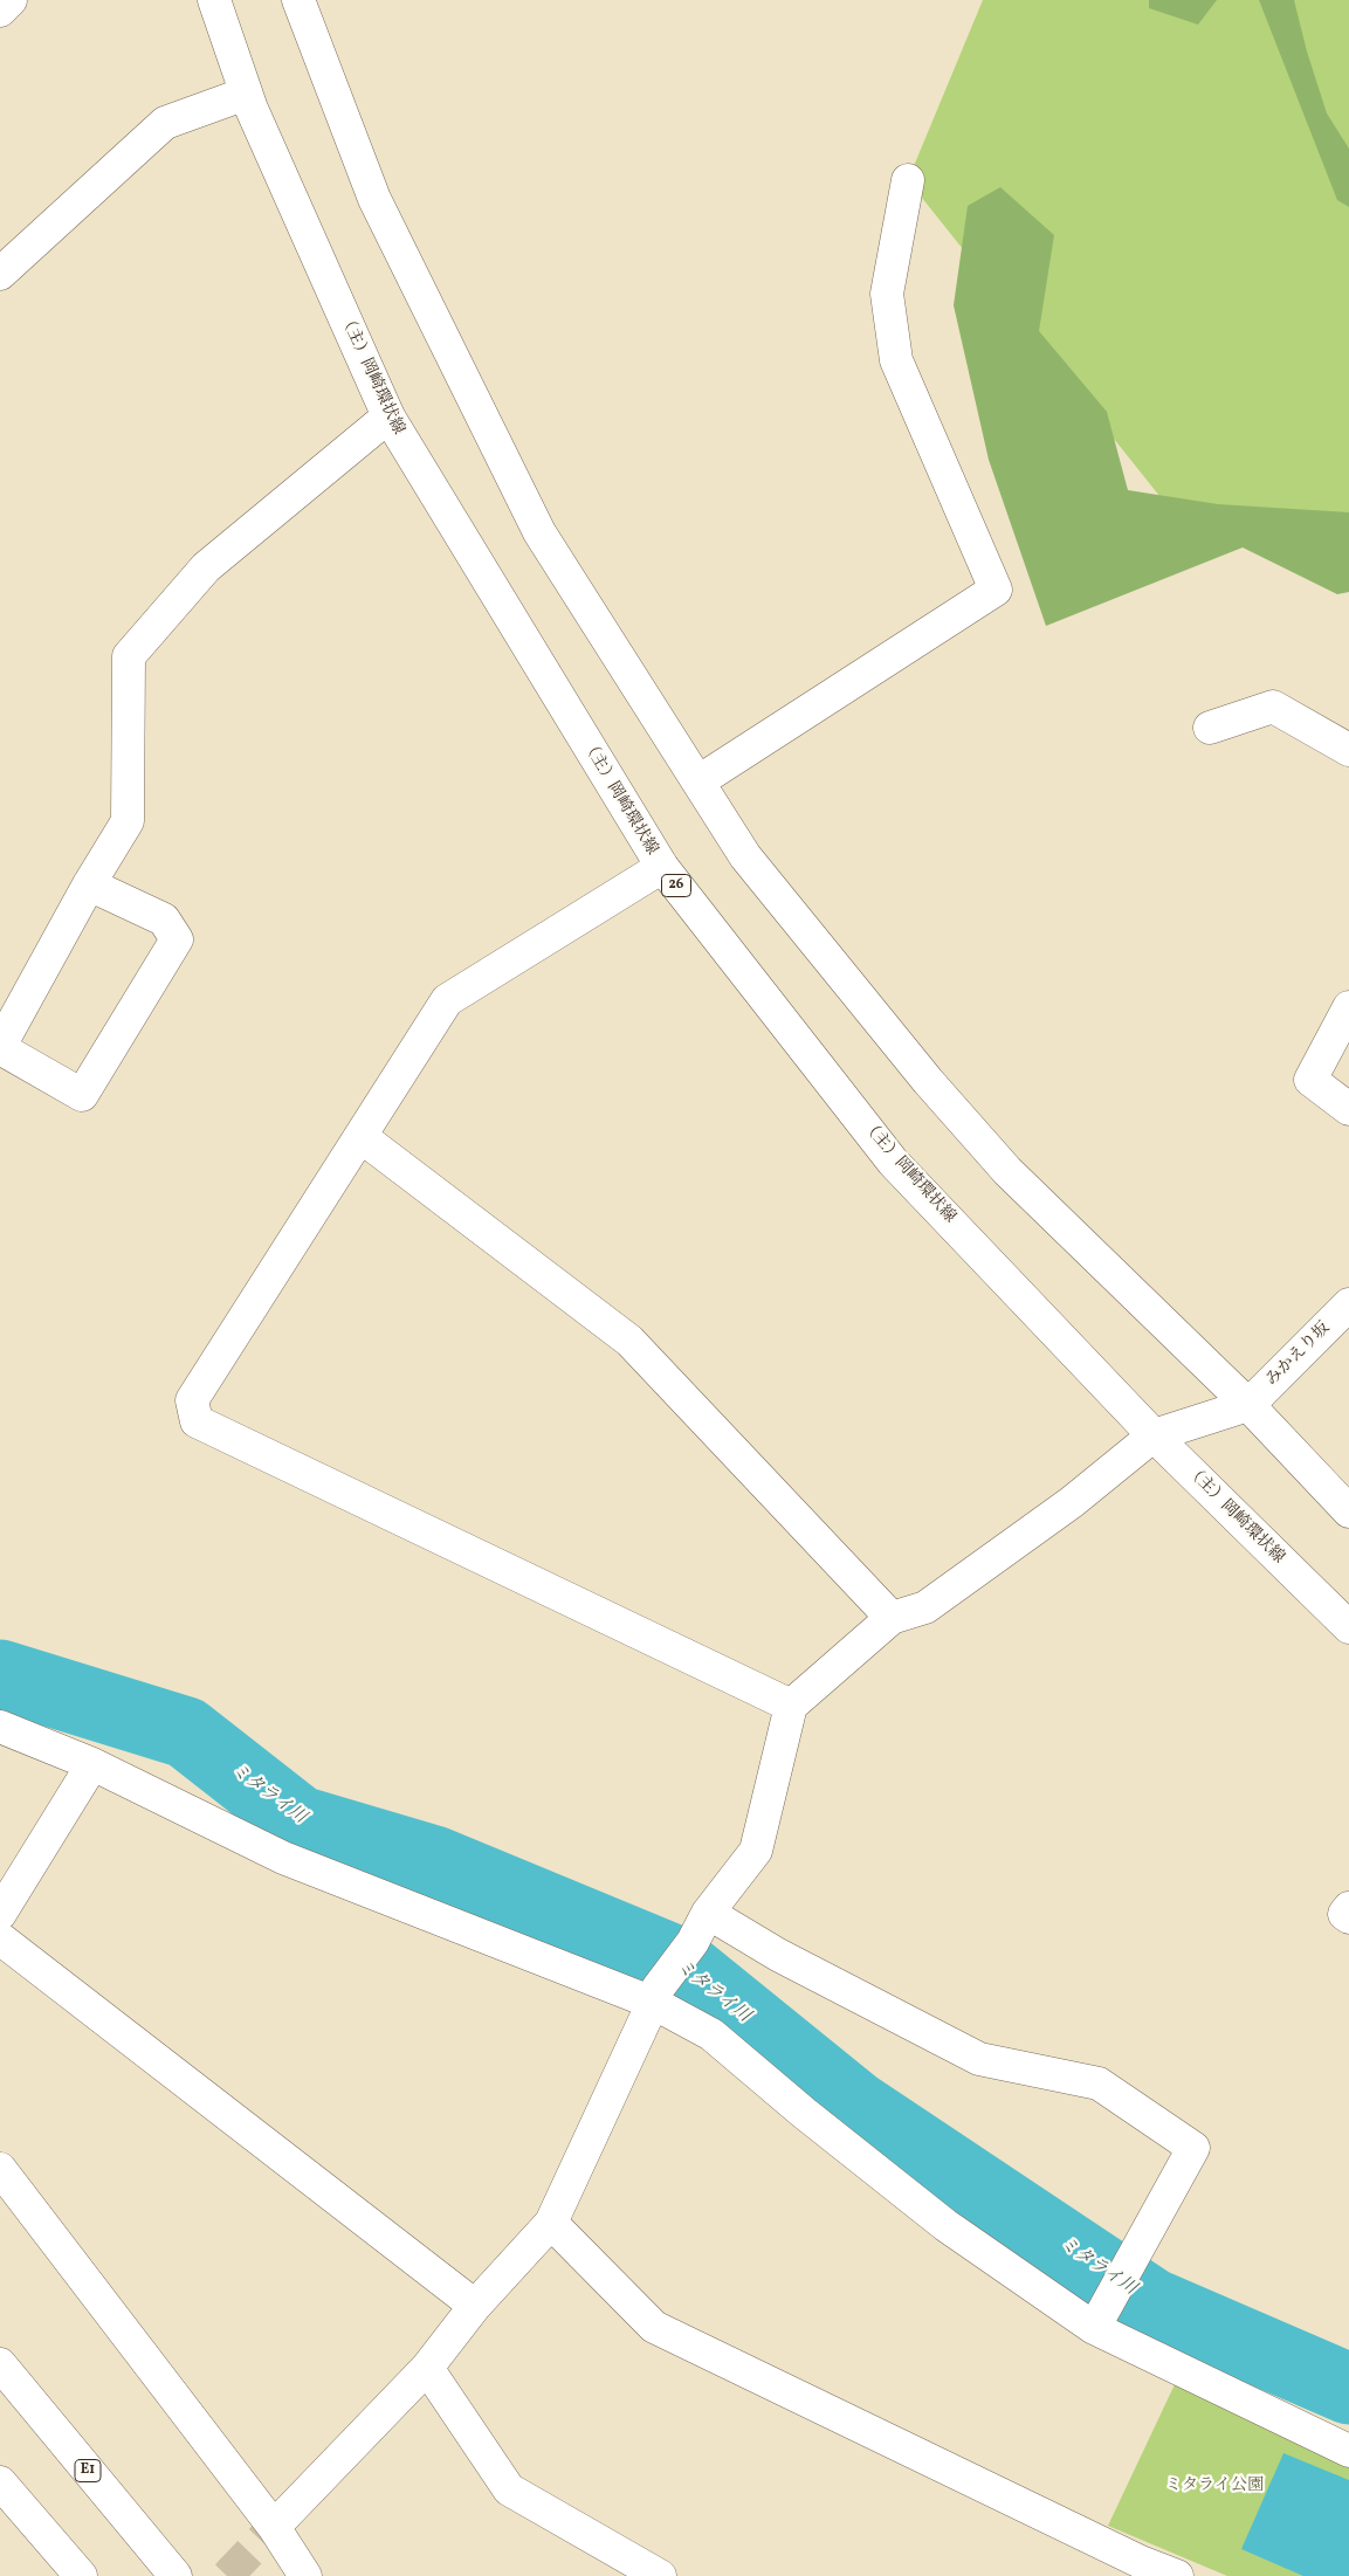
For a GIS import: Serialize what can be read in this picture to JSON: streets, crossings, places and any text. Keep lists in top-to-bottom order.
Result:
{
  "streets": {
    "main road": [
      "（主）岡崎環状線",
      "26",
      "みかえり坂",
      "E1"
    ]
  },
  "water": ["ミタライ川"],
  "parks": ["ミタライ公園"]
}
